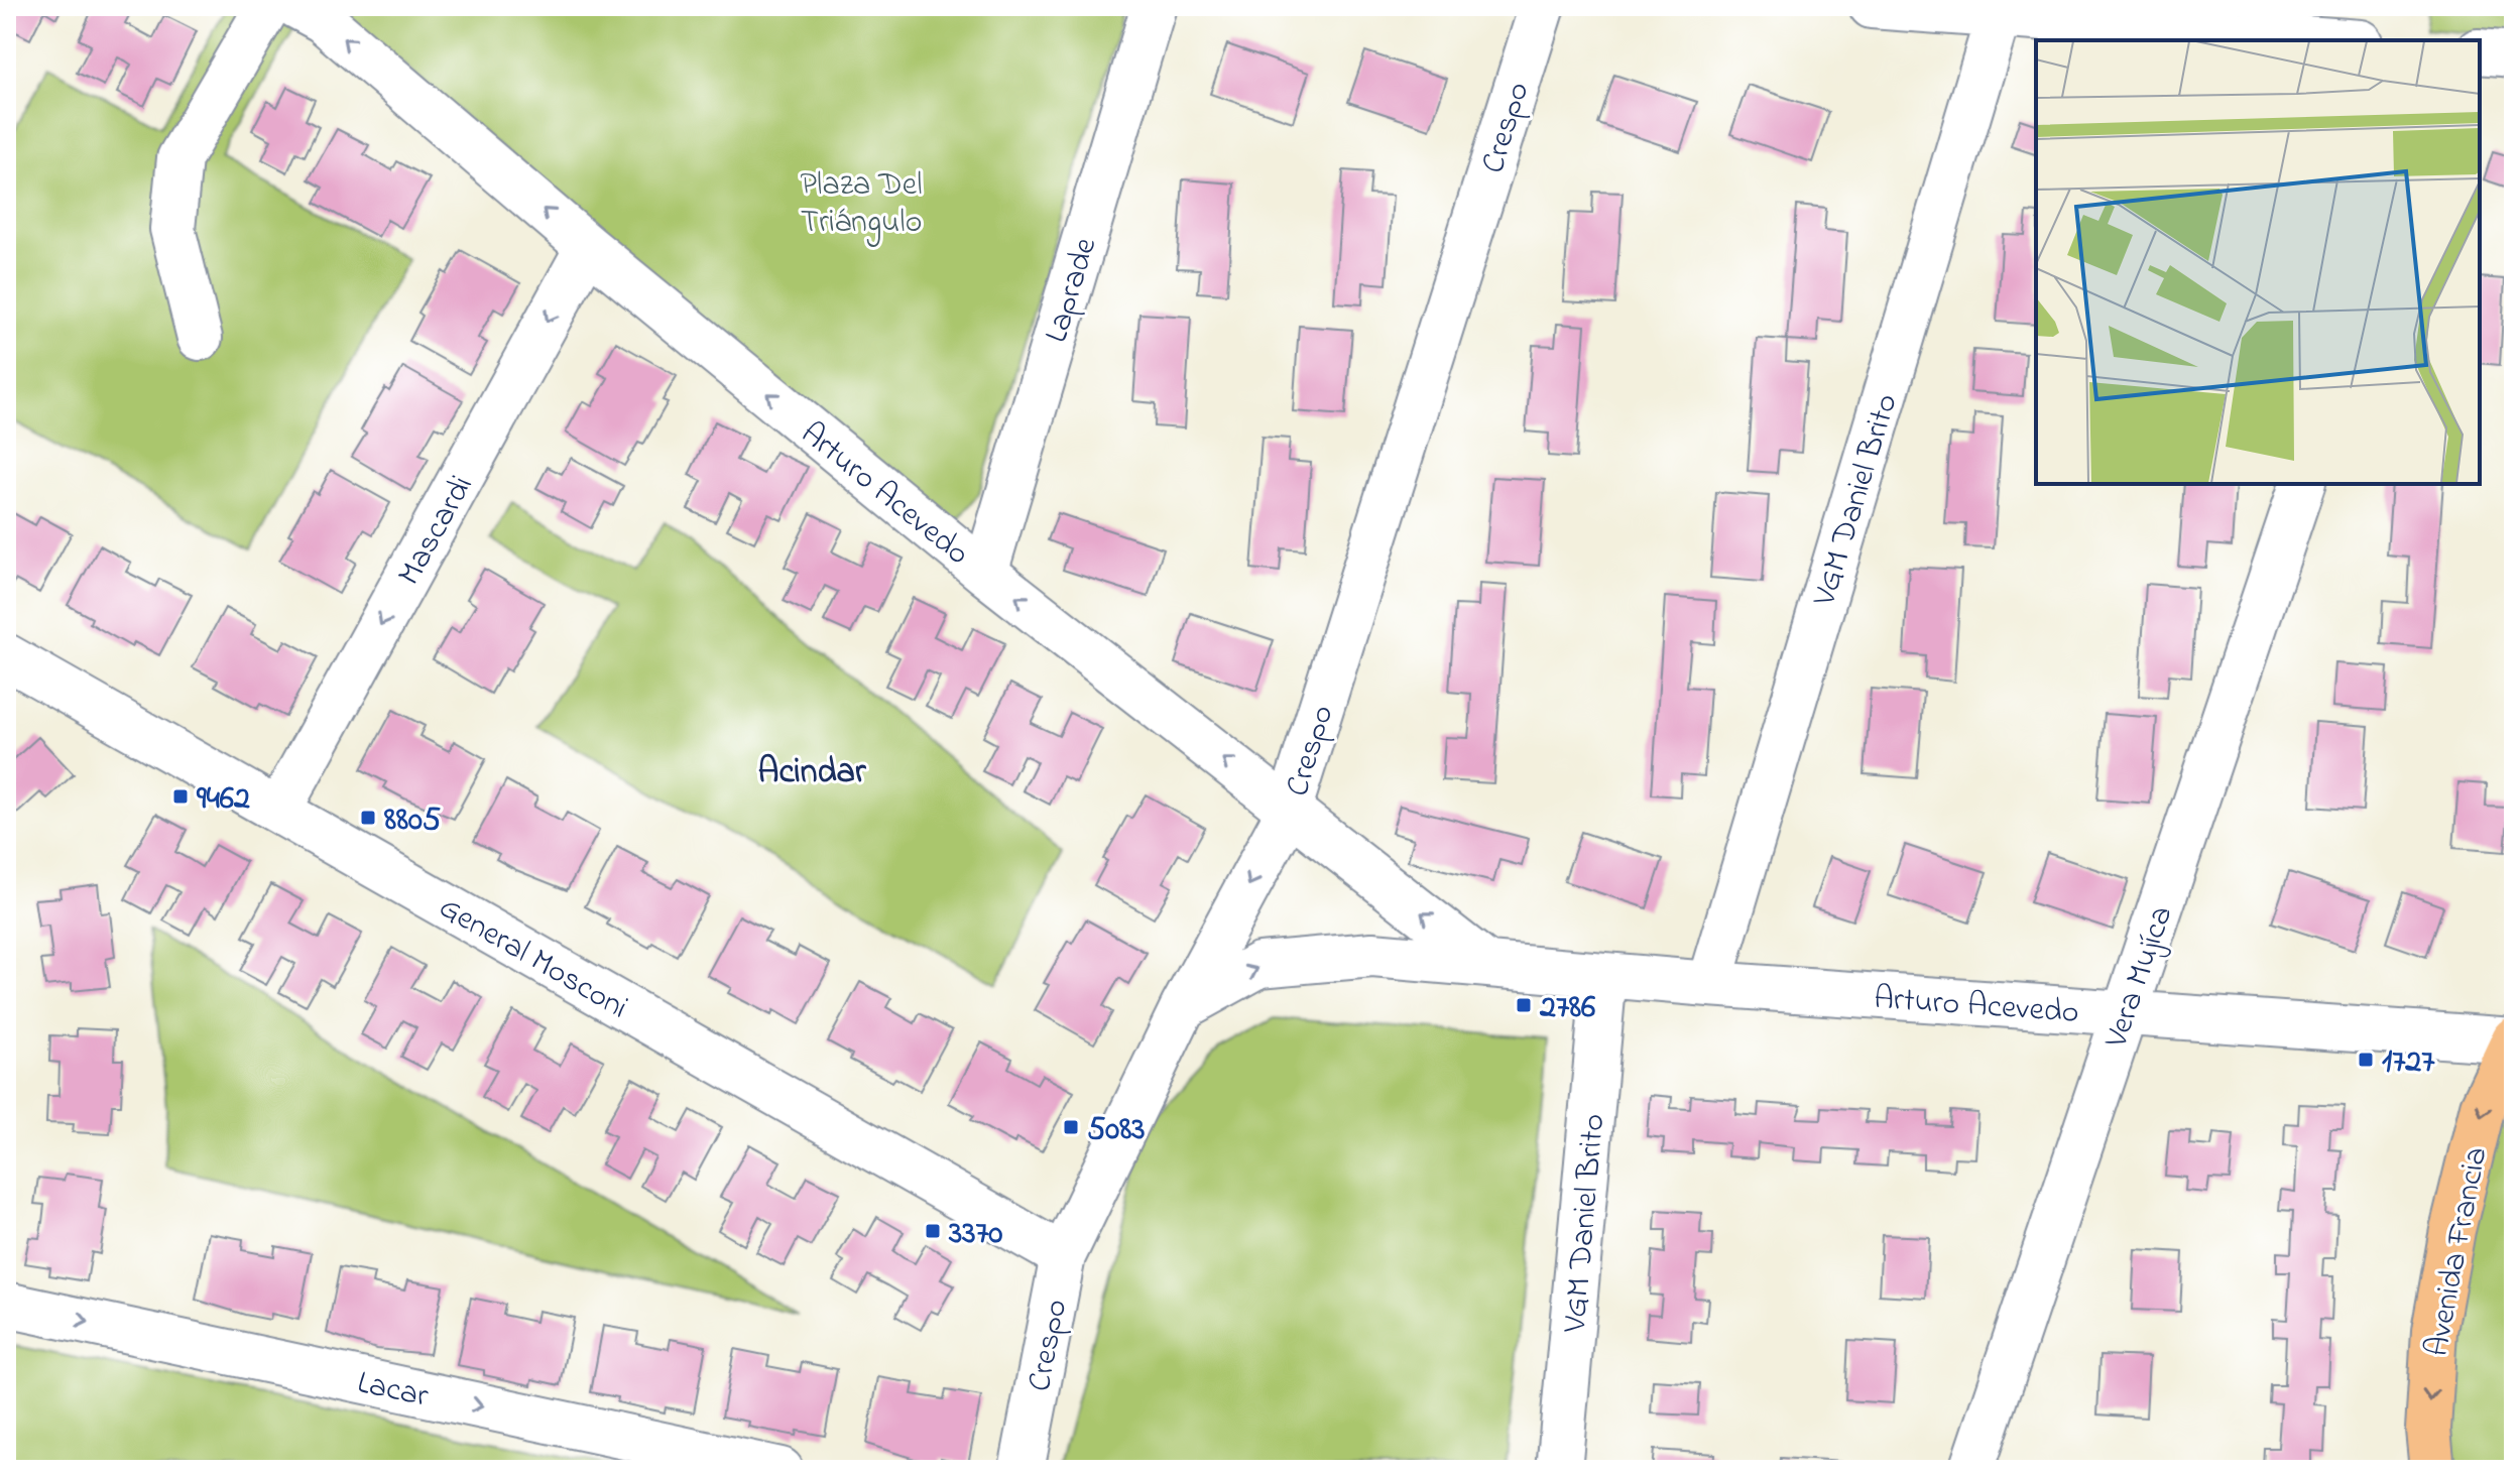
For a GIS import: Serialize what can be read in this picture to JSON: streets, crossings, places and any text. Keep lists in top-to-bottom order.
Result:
{
  "streets": {
    "main road": ["Avenida Francia"],
    "street": [
      "Crespo",
      "Laprade",
      "Arturo Acevedo",
      "VGM Daniel Brito",
      "Mascardi",
      "General Mosconi",
      "Vera Mujíca",
      "Lacar"
    ]
  },
  "crossings": [
    ["Crespo", "Arturo Acevedo"],
    ["Crespo", "General Mosconi"],
    ["Laprade", "Arturo Acevedo"],
    ["Arturo Acevedo", "VGM Daniel Brito"],
    ["Arturo Acevedo", "Mascardi"],
    ["Arturo Acevedo", "Vera Mujíca"],
    ["Arturo Acevedo", "Avenida Francia"],
    ["Mascardi", "General Mosconi"]
  ],
  "one_way": ["Avenida Francia", "Lacar"],
  "districts": ["Acindar"],
  "parks": ["Plaza Del Triángulo"],
  "places": {
    "transit": [
      "9462",
      "8805",
      "2786",
      "1727",
      "5083",
      "3370"
    ]
  }
}
